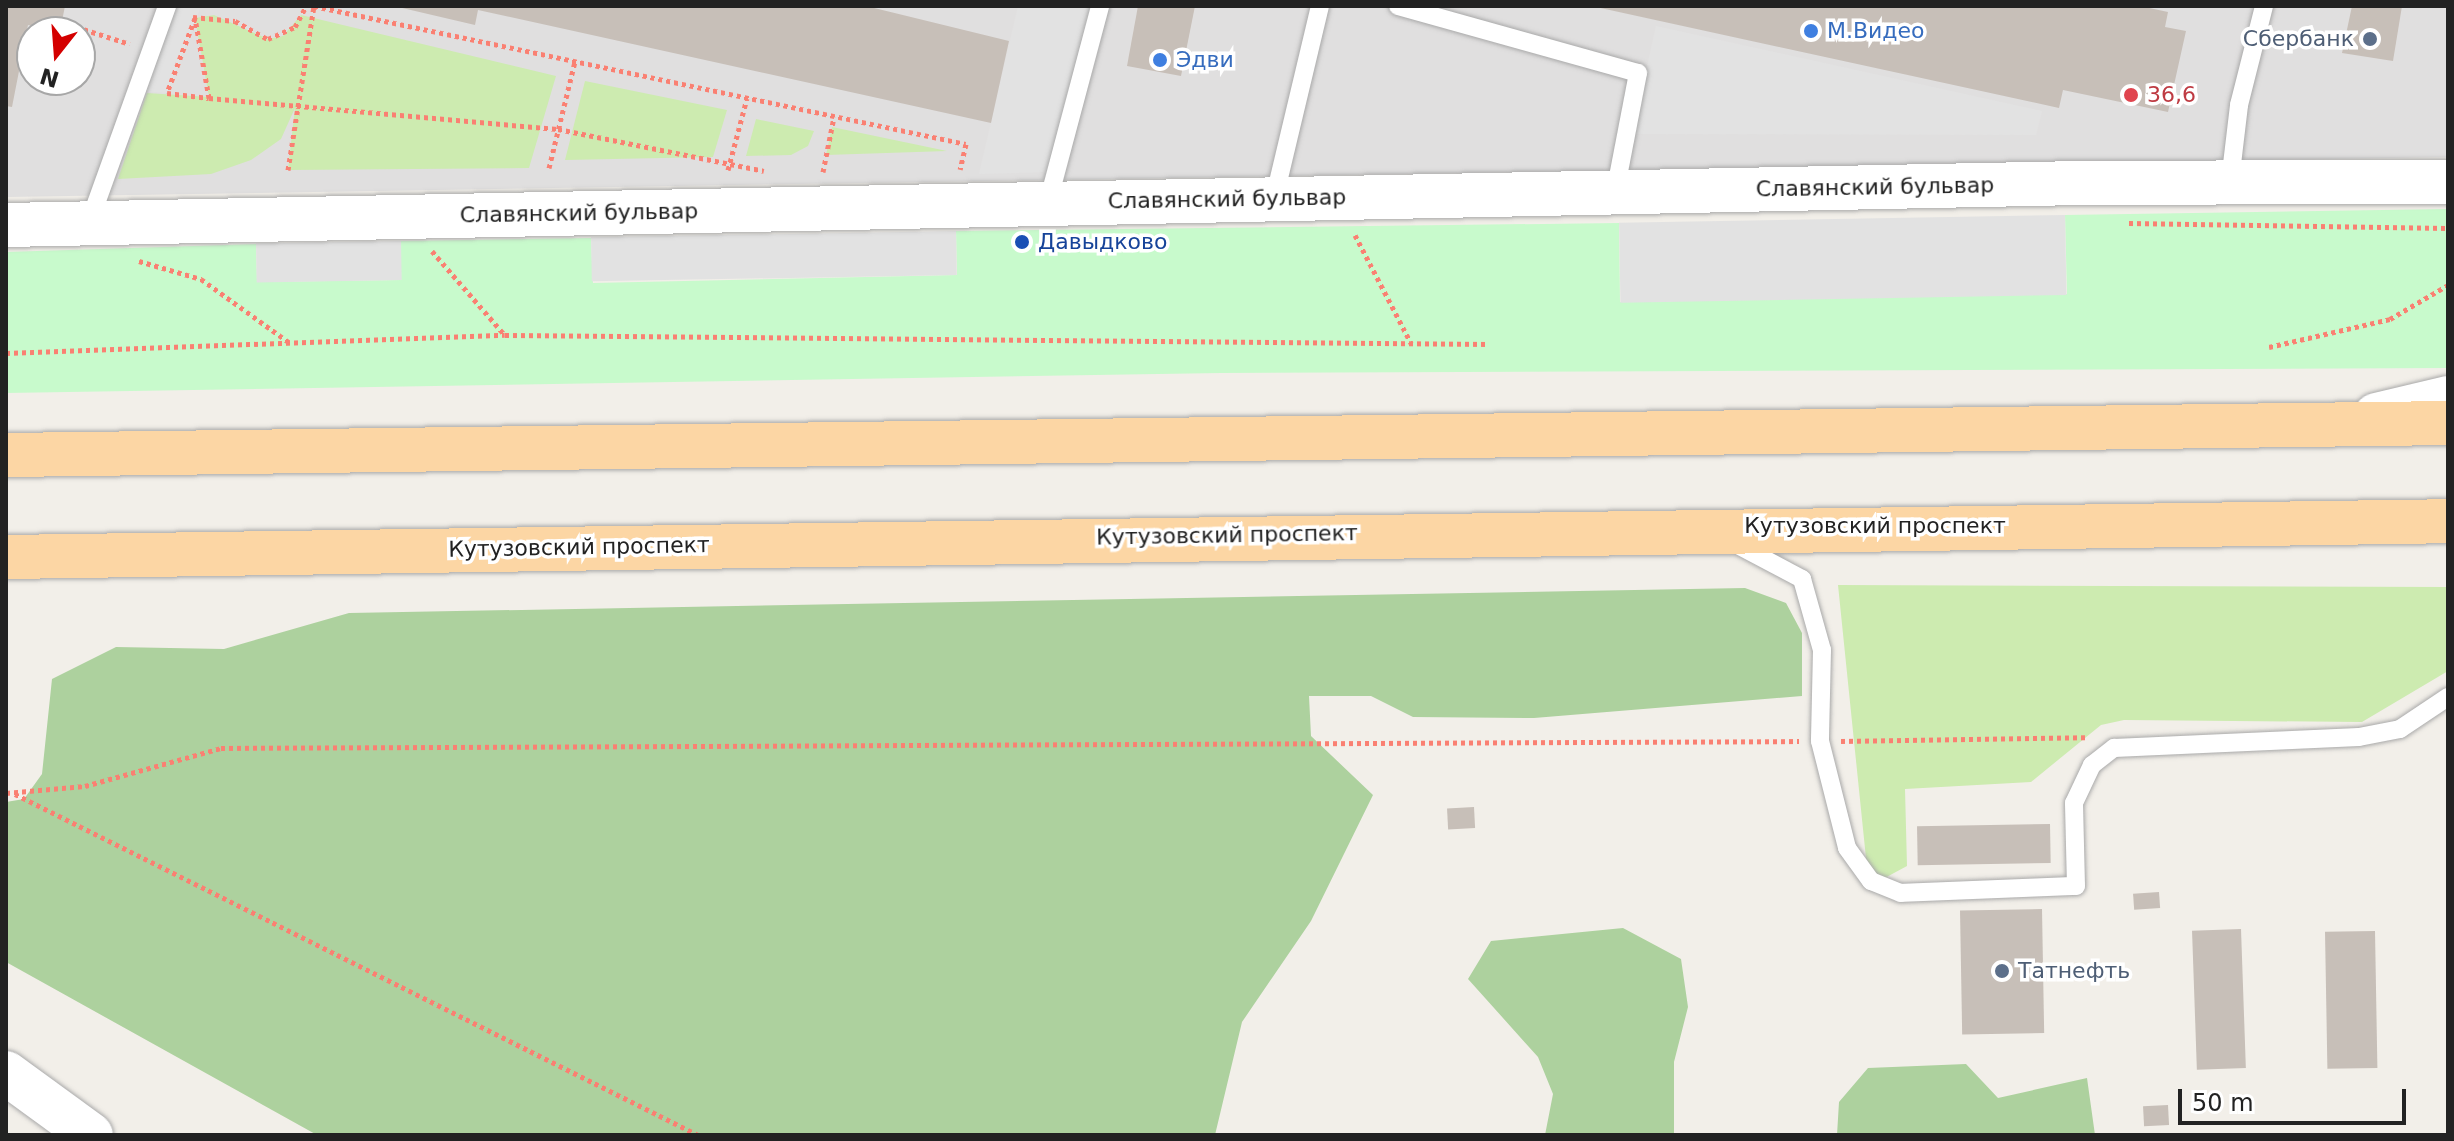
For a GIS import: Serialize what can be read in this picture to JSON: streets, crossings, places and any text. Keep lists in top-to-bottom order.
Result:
{
  "streets": {
    "main road": ["Кутузовский проспект"],
    "street": ["Славянский бульвар"]
  },
  "places": [
    "М.Видео",
    "Сбербанк",
    "Эдви",
    "36,6",
    "Давыдково",
    "Татнефть"
  ],
  "scale_bar": "50 m",
  "north": "bottom"
}
